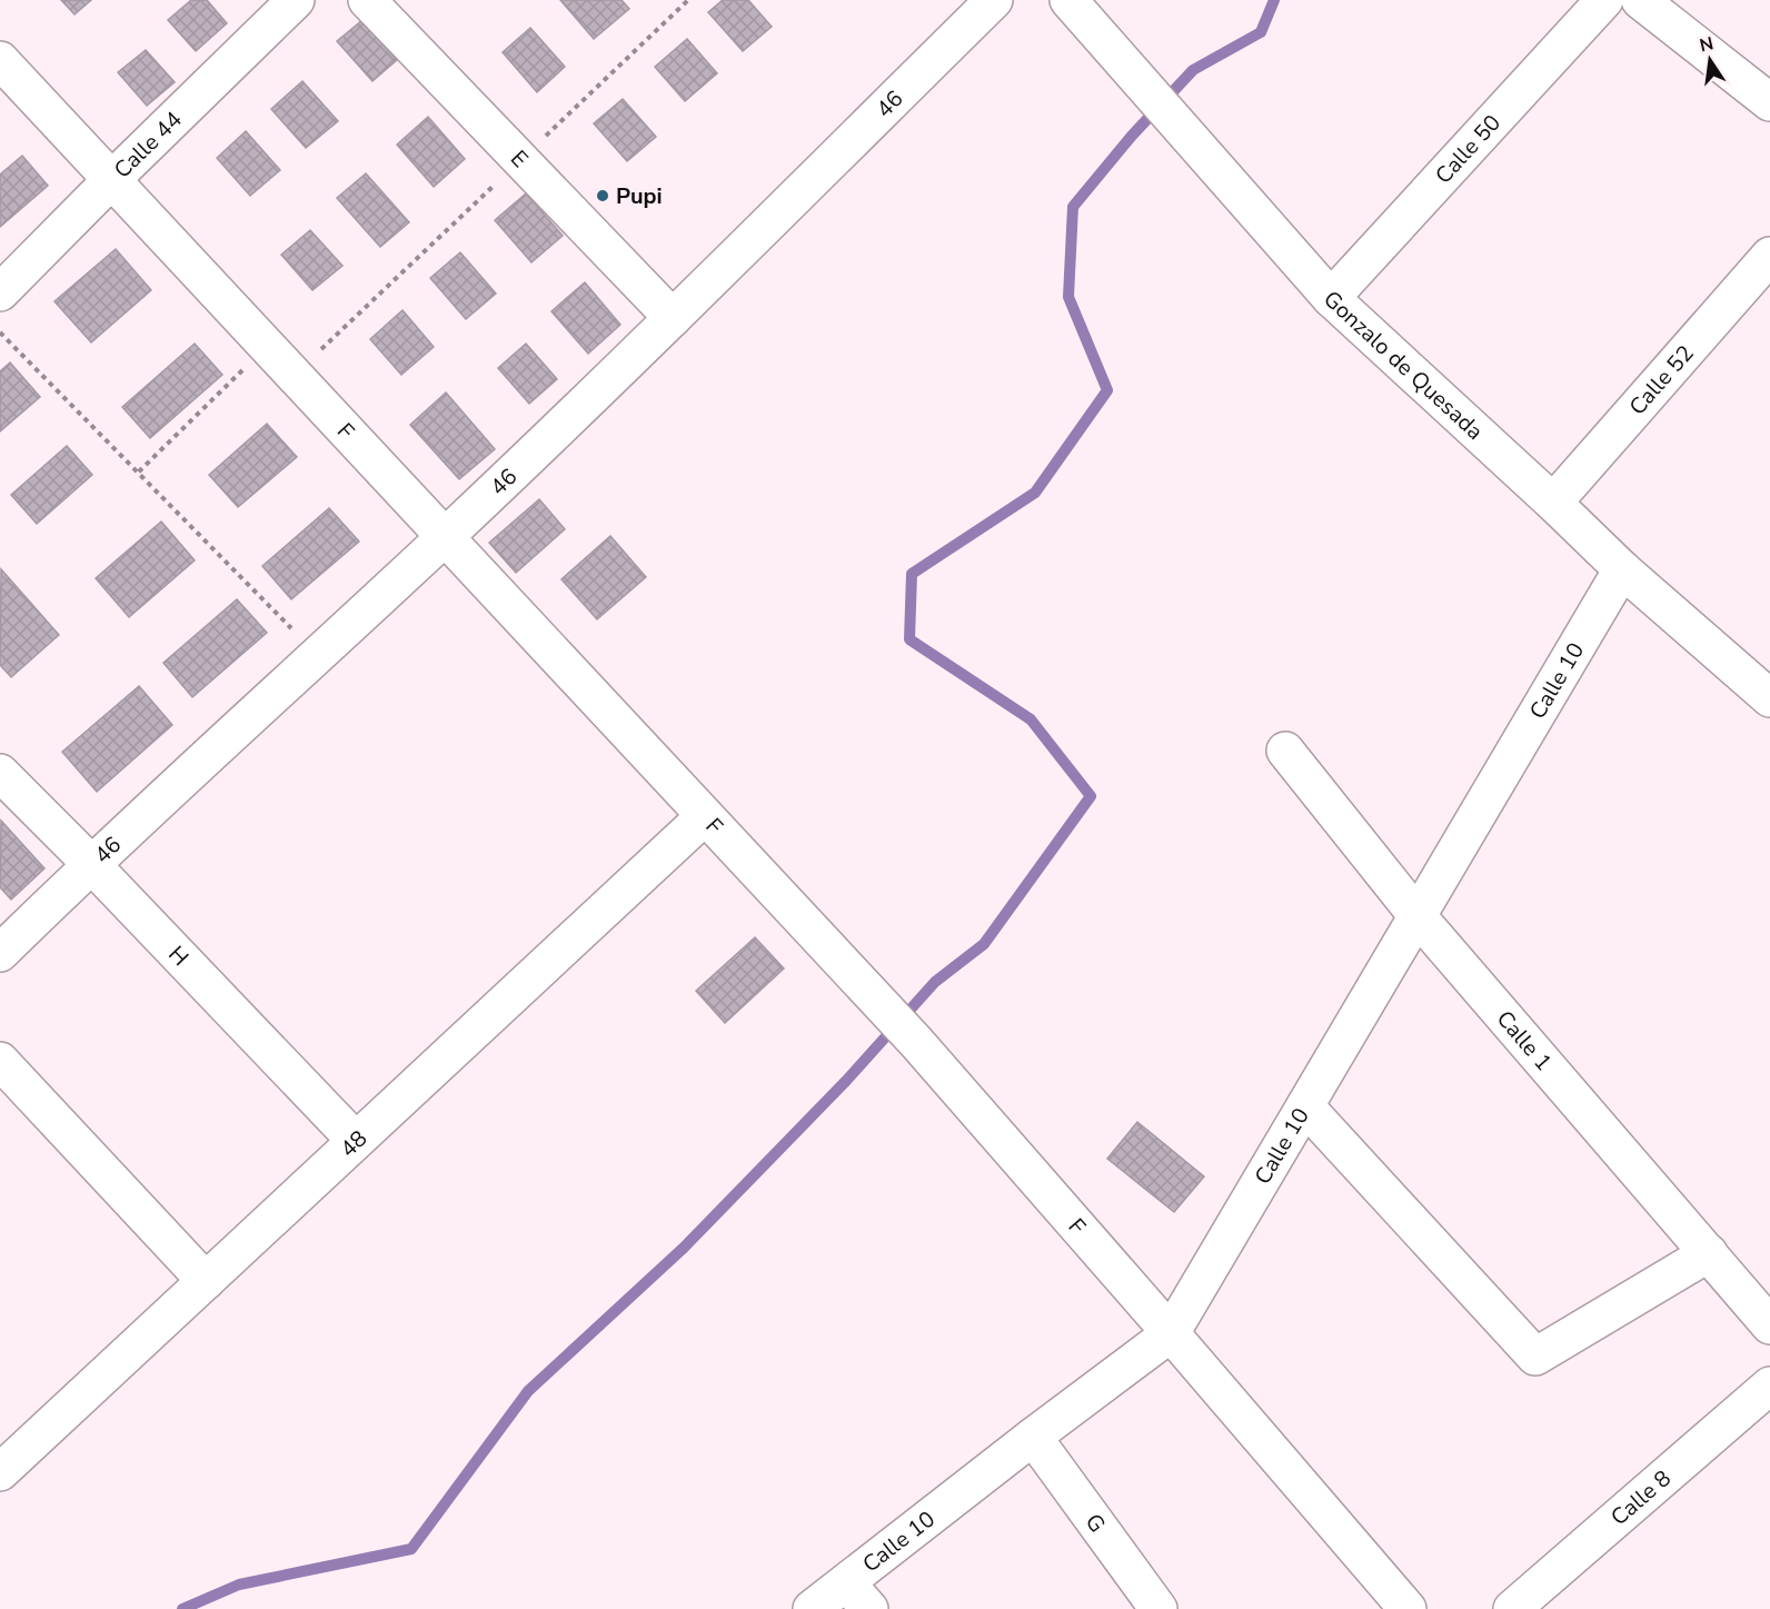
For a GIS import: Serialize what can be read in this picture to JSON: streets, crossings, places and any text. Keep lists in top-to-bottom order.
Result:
{
  "streets": {
    "street": [
      "46",
      "Calle 44",
      "Calle 50",
      "E",
      "Gonzalo de Quesada",
      "Calle 52",
      "F",
      "Calle 10",
      "H",
      "Calle 1",
      "48",
      "Calle 8",
      "G"
    ]
  },
  "crossings": [
    ["46", "E"],
    ["46", "F"],
    ["46", "H"],
    ["Calle 44", "F"],
    ["Calle 50", "Gonzalo de Quesada"],
    ["Gonzalo de Quesada", "Calle 52"],
    ["Gonzalo de Quesada", "Calle 10"],
    ["F", "Calle 10"],
    ["F", "48"],
    ["Calle 10", "Calle 1"],
    ["Calle 10", "G"],
    ["H", "48"]
  ],
  "places": ["Pupi"],
  "north": "top"
}
